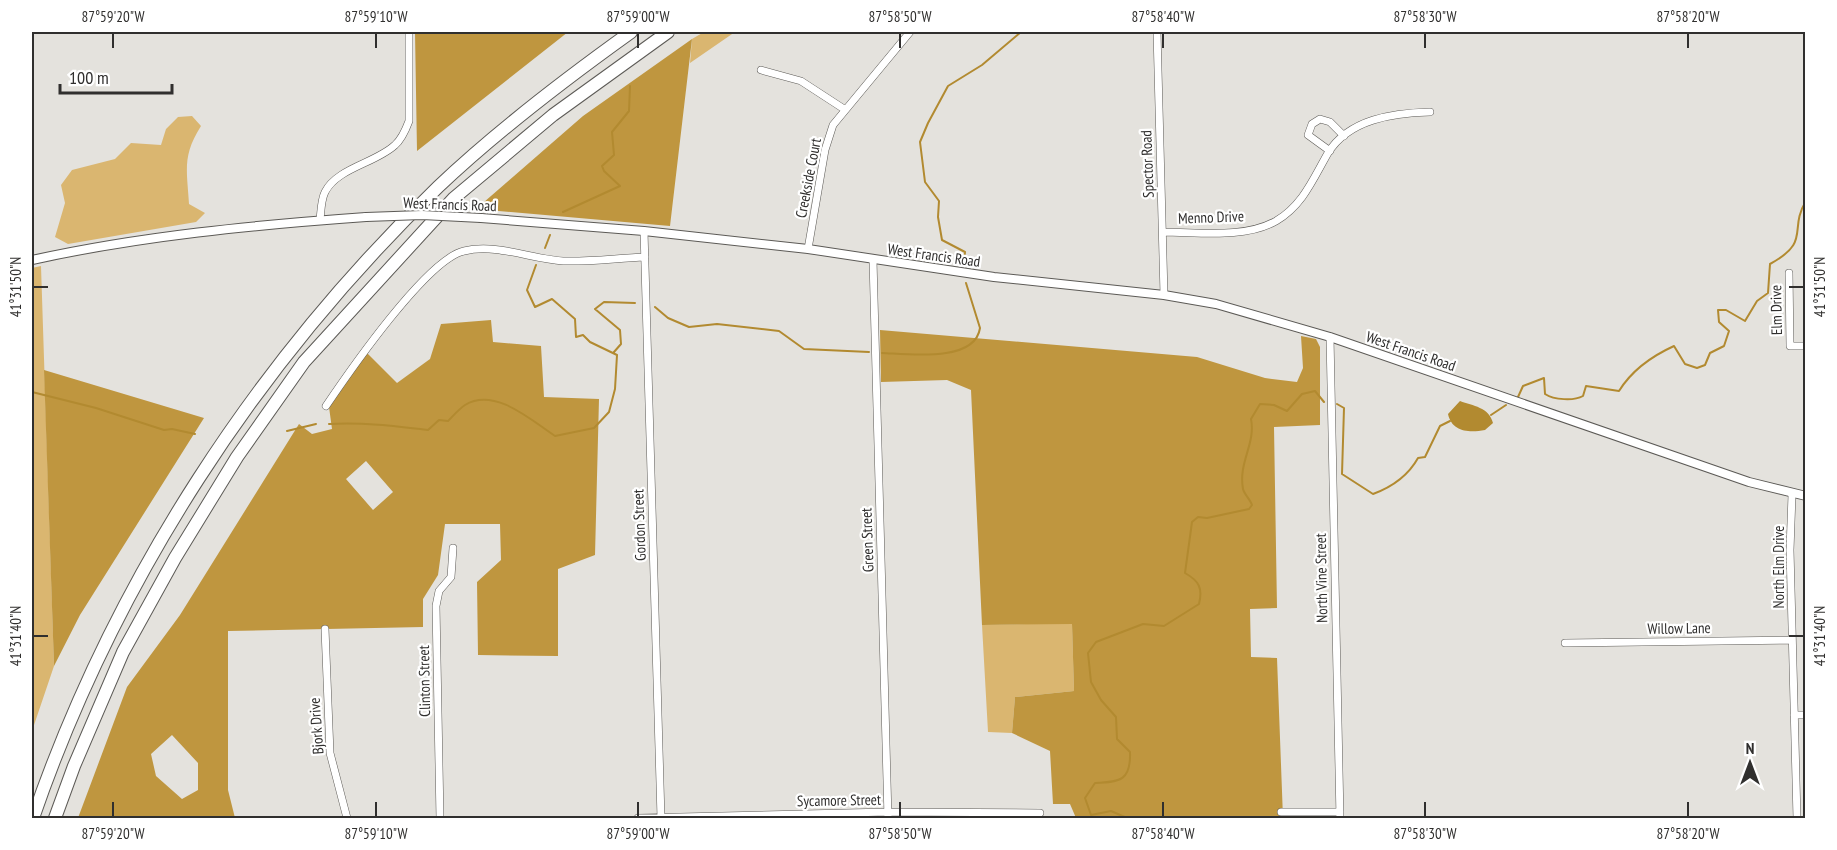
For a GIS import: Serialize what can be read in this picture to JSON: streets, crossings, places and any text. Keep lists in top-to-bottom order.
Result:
{
  "streets": {
    "street": [
      "Spector Road",
      "Creekside Court",
      "West Francis Road",
      "Menno Drive",
      "Elm Drive",
      "Gordon Street",
      "Green Street",
      "North Elm Drive",
      "North Vine Street",
      "Willow Lane",
      "Clinton Street",
      "Bjork Drive",
      "Sycamore Street"
    ]
  },
  "crossings": [
    ["Spector Road", "West Francis Road"],
    ["Spector Road", "Menno Drive"],
    ["Creekside Court", "West Francis Road"],
    ["West Francis Road", "Gordon Street"],
    ["West Francis Road", "Green Street"],
    ["West Francis Road", "North Elm Drive"],
    ["West Francis Road", "North Vine Street"],
    ["Gordon Street", "Sycamore Street"],
    ["Green Street", "Sycamore Street"],
    ["North Elm Drive", "Willow Lane"]
  ],
  "scale_bar": "100 m",
  "north": "top",
  "coordinates": [
    "87°59'20\"W",
    "87°59'10\"W",
    "87°59'00\"W",
    "87°58'50\"W",
    "87°58'40\"W",
    "87°58'30\"W",
    "87°58'20\"W",
    "41°31'50\"N",
    "41°31'40\"N"
  ]
}
